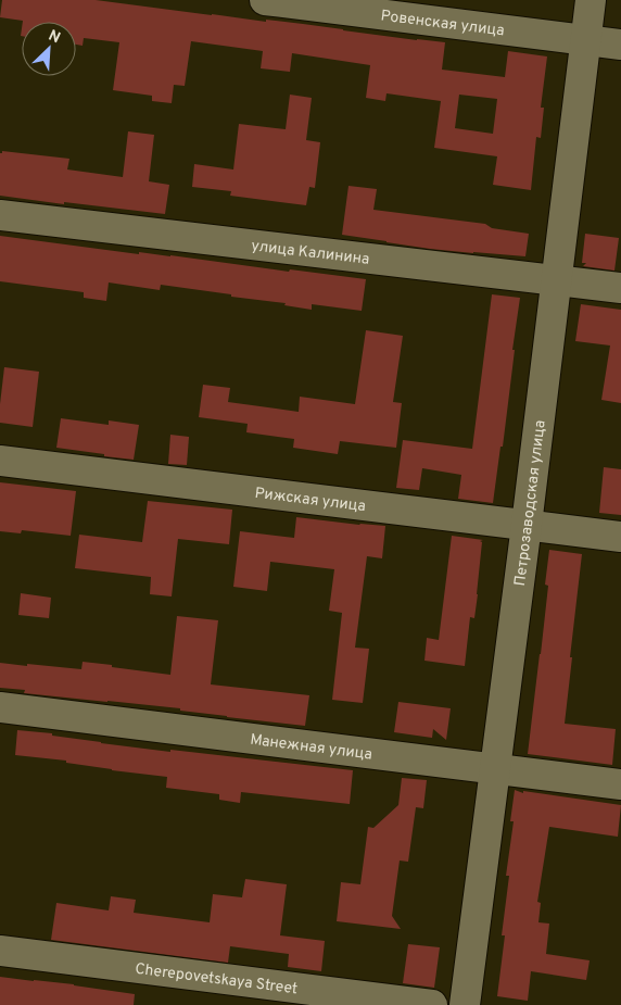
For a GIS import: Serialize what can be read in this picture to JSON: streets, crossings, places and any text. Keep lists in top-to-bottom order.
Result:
{
  "streets": {
    "street": [
      "Ровенская улица",
      "улица Калинина",
      "Рижская улица",
      "Петрозаводская улица",
      "Манежная улица",
      "Cherepovetskaya Street"
    ]
  },
  "crossings": [
    ["Ровенская улица", "Петрозаводская улица"],
    ["улица Калинина", "Петрозаводская улица"],
    ["Рижская улица", "Петрозаводская улица"],
    ["Петрозаводская улица", "Манежная улица"]
  ],
  "north": "top right"
}
